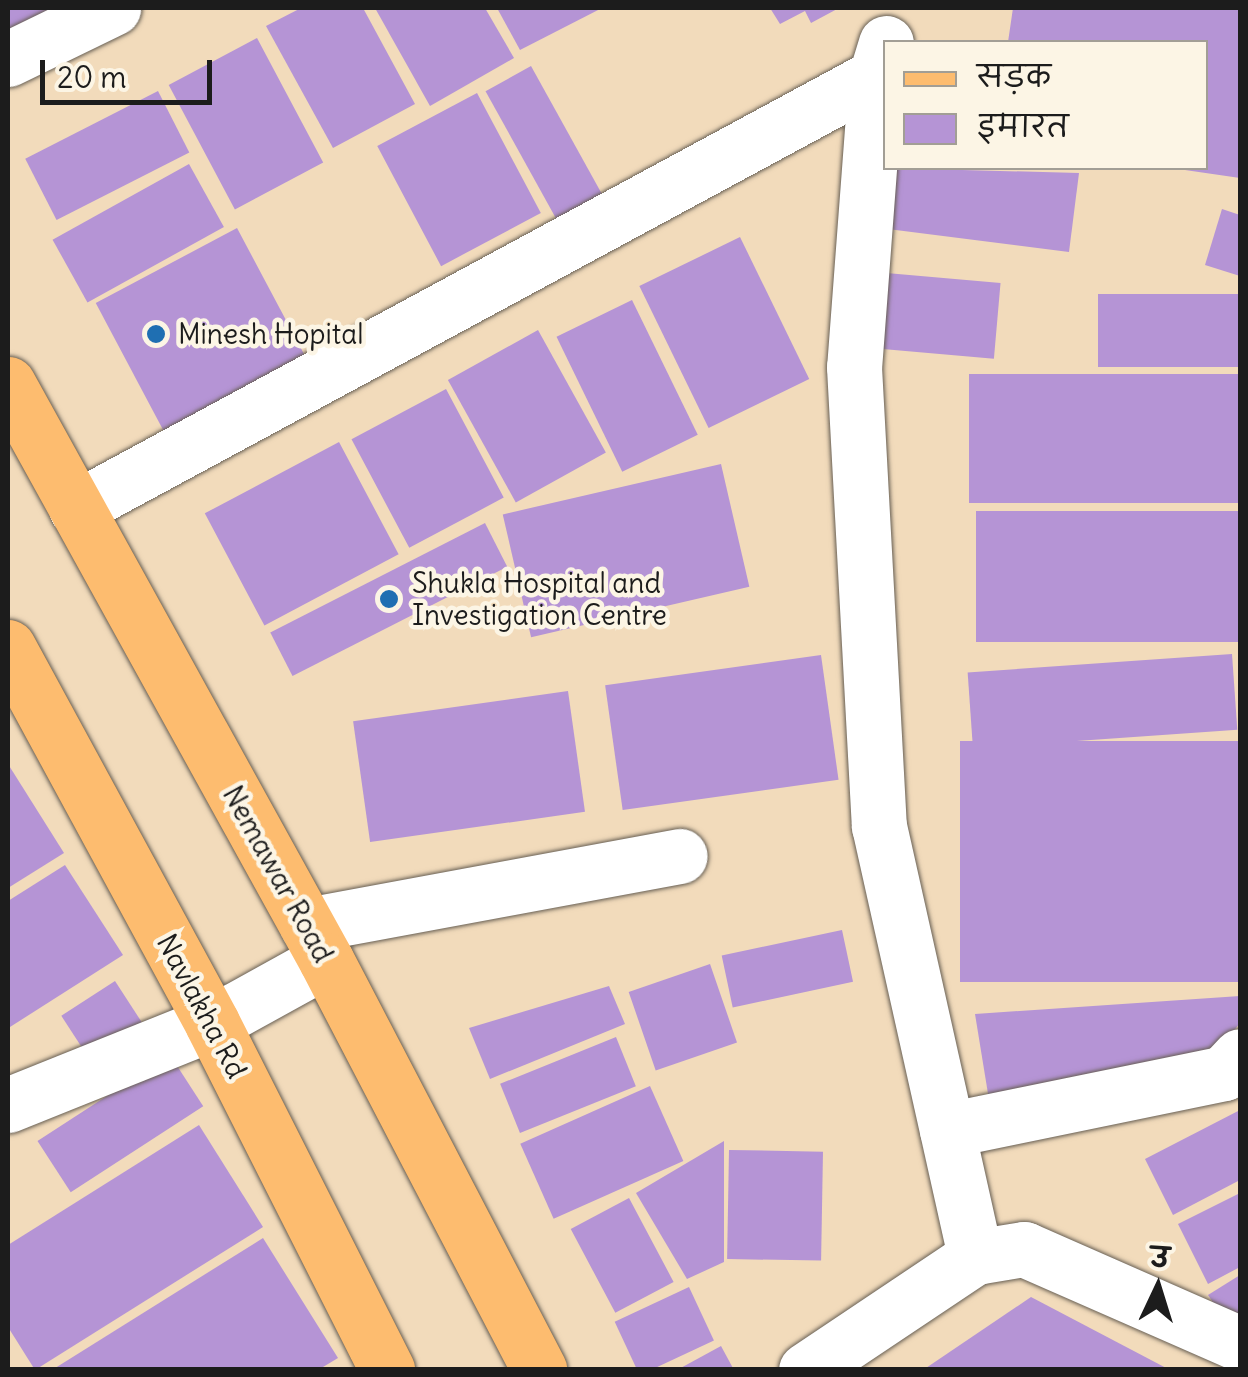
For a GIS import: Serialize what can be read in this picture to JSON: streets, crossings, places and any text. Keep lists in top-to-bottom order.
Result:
{
  "streets": {
    "main road": ["Nemawar Road", "Navlakha Rd"]
  },
  "places": ["Minesh Hopital", "Shukla Hospital and Investigation Centre"],
  "legend": ["सड़क", "इमारत"],
  "scale_bar": "20 m",
  "north": "top"
}
